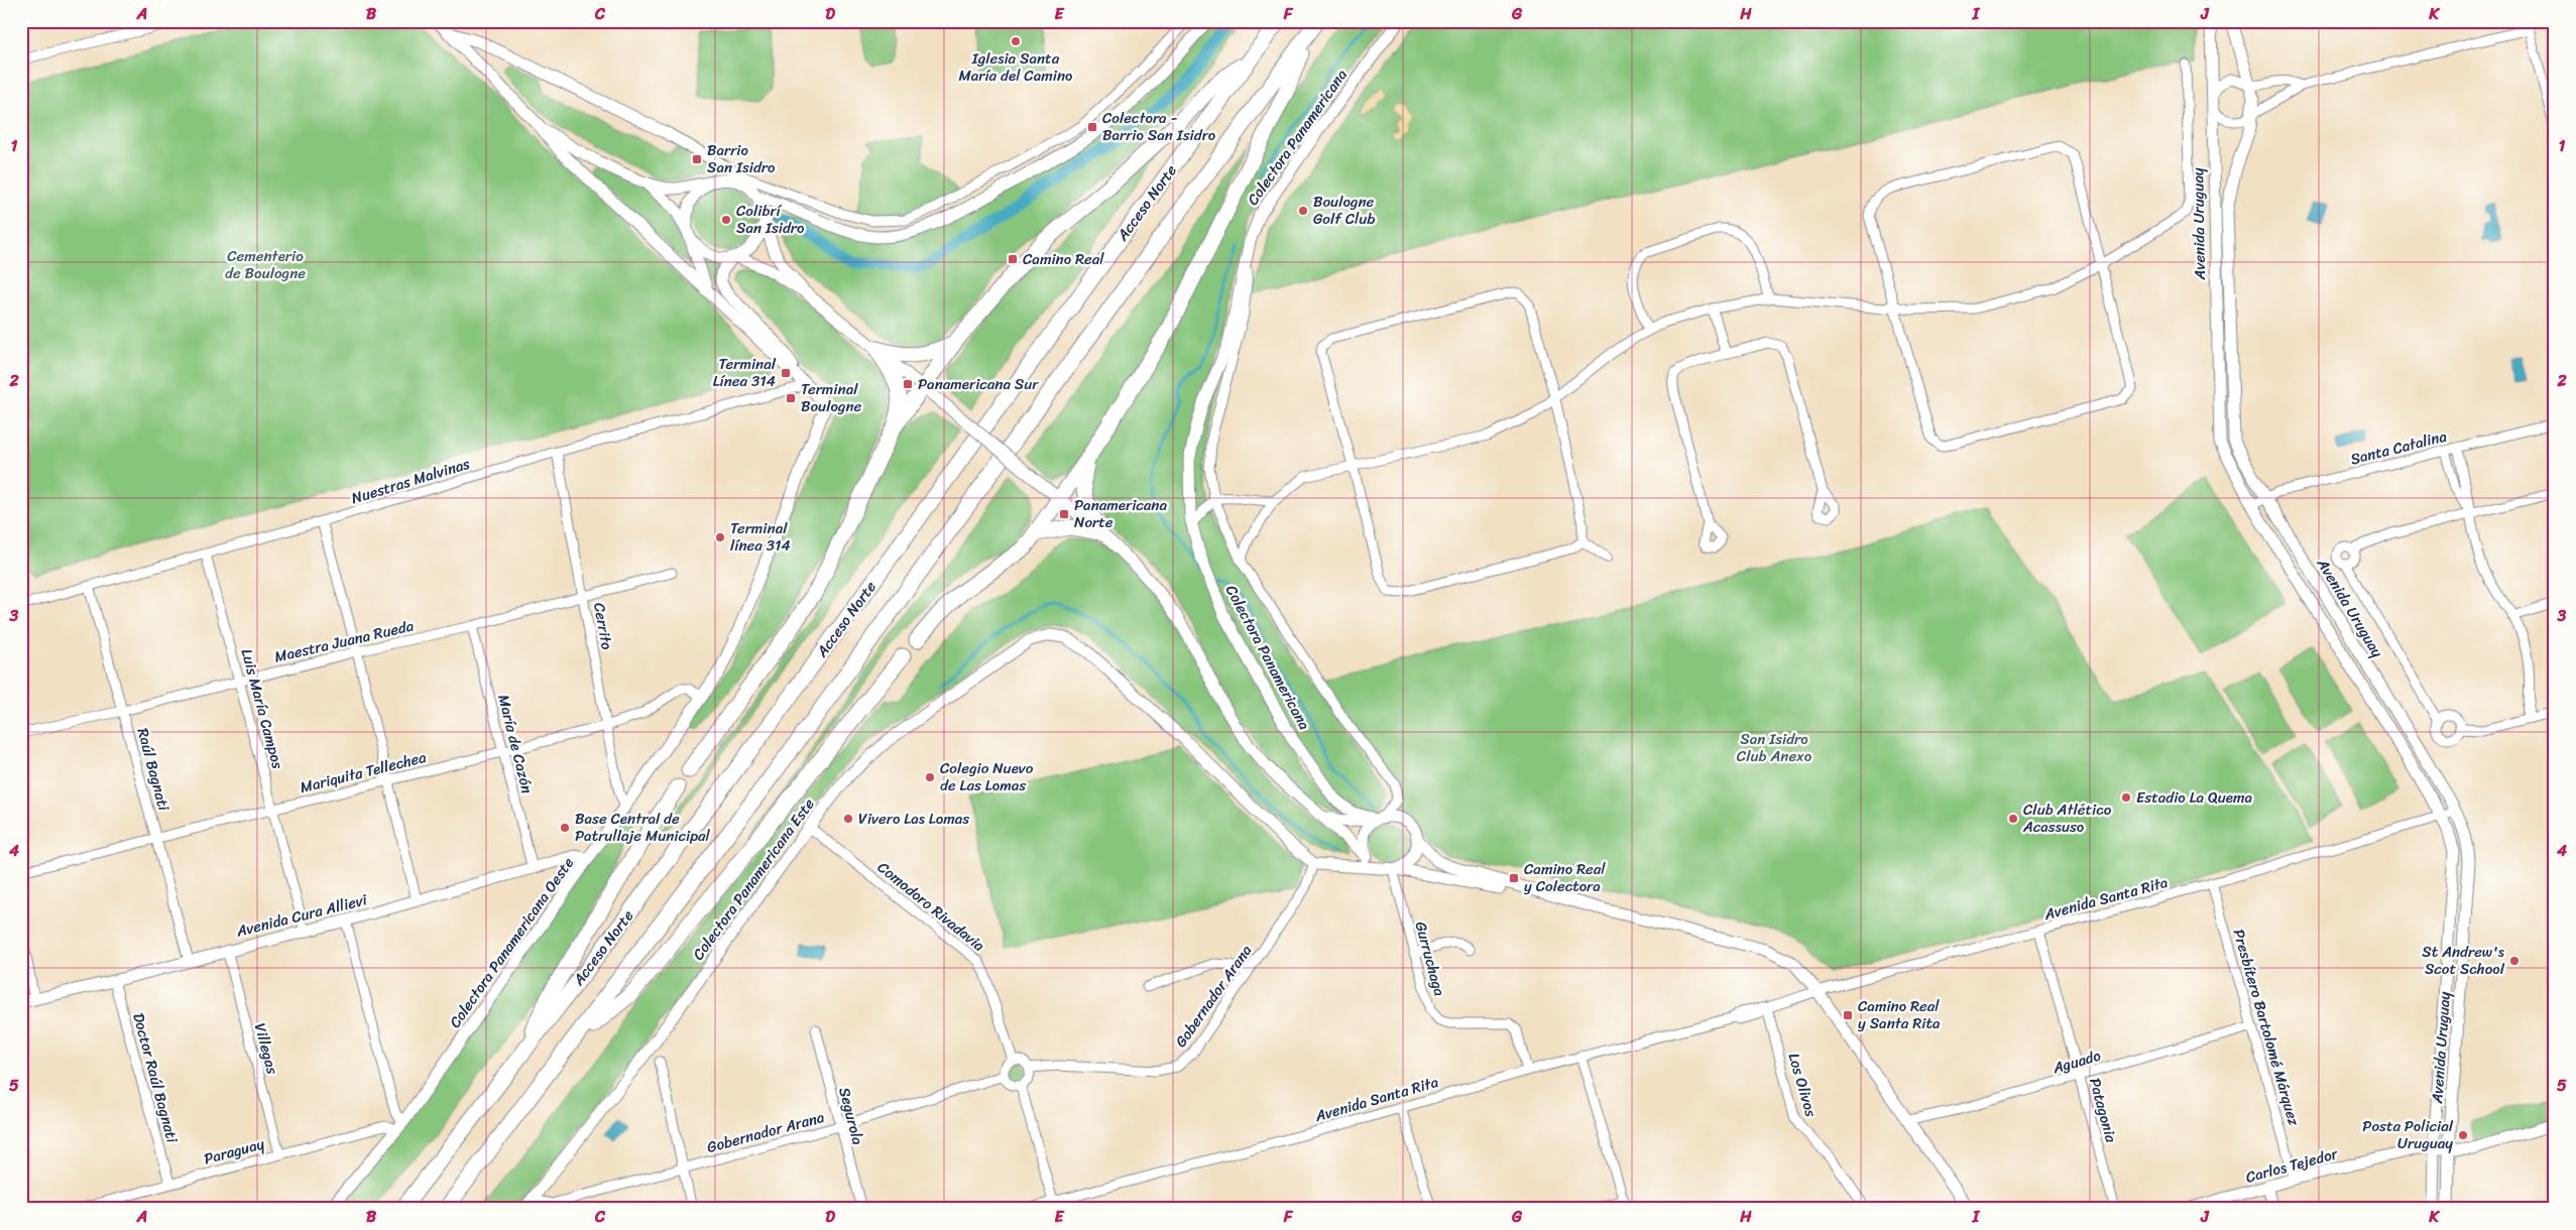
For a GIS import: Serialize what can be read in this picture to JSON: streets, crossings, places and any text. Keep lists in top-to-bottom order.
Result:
{
  "streets": {
    "highway": ["Acceso Norte"],
    "street": [
      "Colectora Panamericana",
      "Avenida Uruguay",
      "Santa Catalina",
      "Nuestras Malvinas",
      "Cerrito",
      "Maestra Juana Rueda",
      "Luis María Campos",
      "María de Cazón",
      "Raúl Bagnati",
      "Mariquita Tellechea",
      "Colectora Panamericana Este",
      "Avenida Santa Rita",
      "Comodoro Rivadavia",
      "Avenida Cura Allievi",
      "Colectora Panamericana Oeste",
      "Gurruchaga",
      "Gobernador Arana",
      "Presbítero Bartolomé Márquez",
      "Villegas",
      "Aguado",
      "Doctor Raúl Bagnati",
      "Los Olivos",
      "Patagonia",
      "Segurola",
      "Paraguay",
      "Carlos Tejedor"
    ]
  },
  "crossings": [
    ["Colectora Panamericana", "Gurruchaga"],
    ["Avenida Uruguay", "Santa Catalina"],
    ["Avenida Uruguay", "Avenida Santa Rita"],
    ["Avenida Uruguay", "Carlos Tejedor"],
    ["Nuestras Malvinas", "Cerrito"],
    ["Nuestras Malvinas", "Luis María Campos"],
    ["Nuestras Malvinas", "Raúl Bagnati"],
    ["Nuestras Malvinas", "Colectora Panamericana Oeste"],
    ["Cerrito", "Maestra Juana Rueda"],
    ["Cerrito", "Mariquita Tellechea"],
    ["Cerrito", "Colectora Panamericana Oeste"],
    ["Maestra Juana Rueda", "Luis María Campos"],
    ["Maestra Juana Rueda", "María de Cazón"],
    ["Maestra Juana Rueda", "Raúl Bagnati"],
    ["Luis María Campos", "Mariquita Tellechea"],
    ["Luis María Campos", "Avenida Cura Allievi"],
    ["María de Cazón", "Mariquita Tellechea"],
    ["María de Cazón", "Avenida Cura Allievi"],
    ["Raúl Bagnati", "Mariquita Tellechea"],
    ["Raúl Bagnati", "Avenida Cura Allievi"],
    ["Mariquita Tellechea", "Colectora Panamericana Oeste"],
    ["Colectora Panamericana Este", "Comodoro Rivadavia"],
    ["Colectora Panamericana Este", "Gobernador Arana"],
    ["Avenida Santa Rita", "Gurruchaga"],
    ["Avenida Santa Rita", "Presbítero Bartolomé Márquez"],
    ["Avenida Santa Rita", "Los Olivos"],
    ["Avenida Santa Rita", "Patagonia"],
    ["Comodoro Rivadavia", "Gobernador Arana"],
    ["Avenida Cura Allievi", "Colectora Panamericana Oeste"],
    ["Avenida Cura Allievi", "Villegas"],
    ["Avenida Cura Allievi", "Doctor Raúl Bagnati"],
    ["Colectora Panamericana Oeste", "Paraguay"],
    ["Gobernador Arana", "Segurola"],
    ["Presbítero Bartolomé Márquez", "Aguado"],
    ["Presbítero Bartolomé Márquez", "Carlos Tejedor"],
    ["Villegas", "Paraguay"],
    ["Aguado", "Patagonia"],
    ["Doctor Raúl Bagnati", "Paraguay"]
  ],
  "parks": ["Cementerio de Boulogne", "San Isidro Club Anexo"],
  "places": {
    "other": [
      "Iglesia Santa María del Camino",
      "Boulogne Golf Club",
      "Colibrí San Isidro",
      "Terminal línea 314",
      "Colegio Nuevo de Las Lomas",
      "Estadio La Quema",
      "Vivero Las Lomas",
      "Club Atlético Acassuso",
      "Base Central de Patrullaje Municipal",
      "St Andrew's Scot School",
      "Posta Policial Uruguay"
    ],
    "transit": [
      "Colectora - Barrio San Isidro",
      "Barrio San Isidro",
      "Camino Real",
      "Terminal Línea 314",
      "Panamericana Sur",
      "Terminal Boulogne",
      "Panamericana Norte",
      "Camino Real y Colectora",
      "Camino Real y Santa Rita"
    ]
  },
  "grid": {
    "columns": [
      "A",
      "B",
      "C",
      "D",
      "E",
      "F",
      "G",
      "H",
      "I",
      "J",
      "K"
    ],
    "rows": [
      "1",
      "2",
      "3",
      "4",
      "5"
    ]
  }
}
